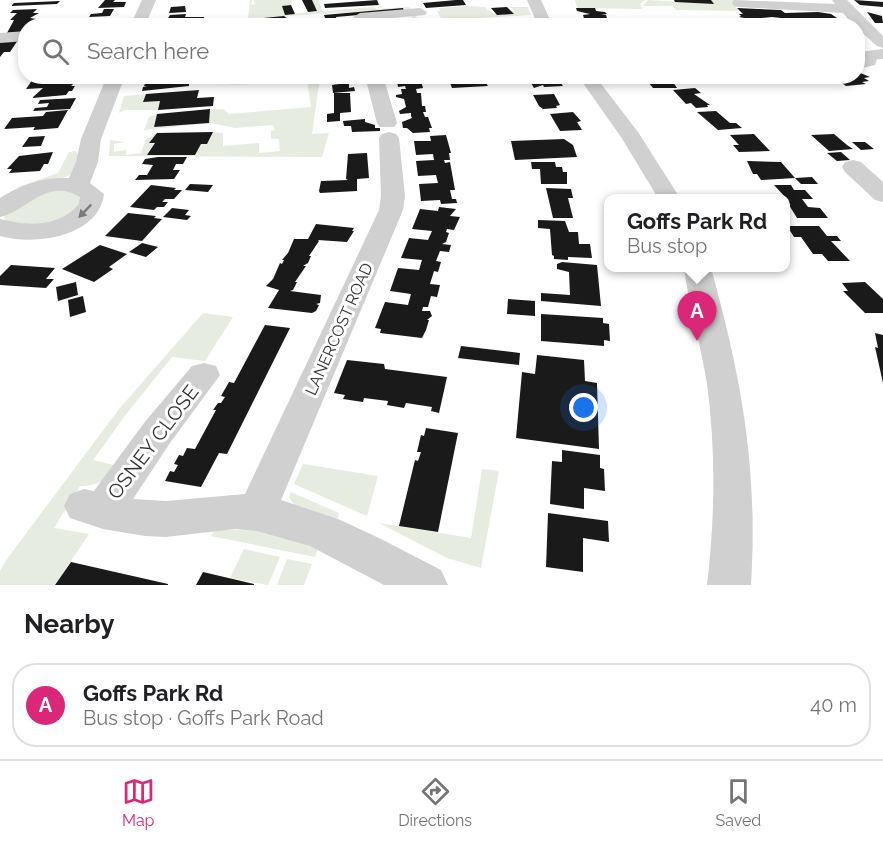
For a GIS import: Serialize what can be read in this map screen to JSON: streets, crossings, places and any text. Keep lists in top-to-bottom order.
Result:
{
  "streets": {
    "street": ["LANERCOST ROAD", "OSNEY CLOSE"]
  },
  "crossings": [
    ["LANERCOST ROAD", "OSNEY CLOSE"]
  ],
  "page": {
    "search": "Search here",
    "popup": ["Goffs Park Rd", "Bus stop"],
    "pins": "A",
    "heading": "Nearby",
    "list": [
      {
        "mark": "A",
        "name": "Goffs Park Rd",
        "note": "Bus stop · Goffs Park Road",
        "value": "40 m"
      }
    ],
    "nav": ["Map", "Directions", "Saved"]
  }
}
